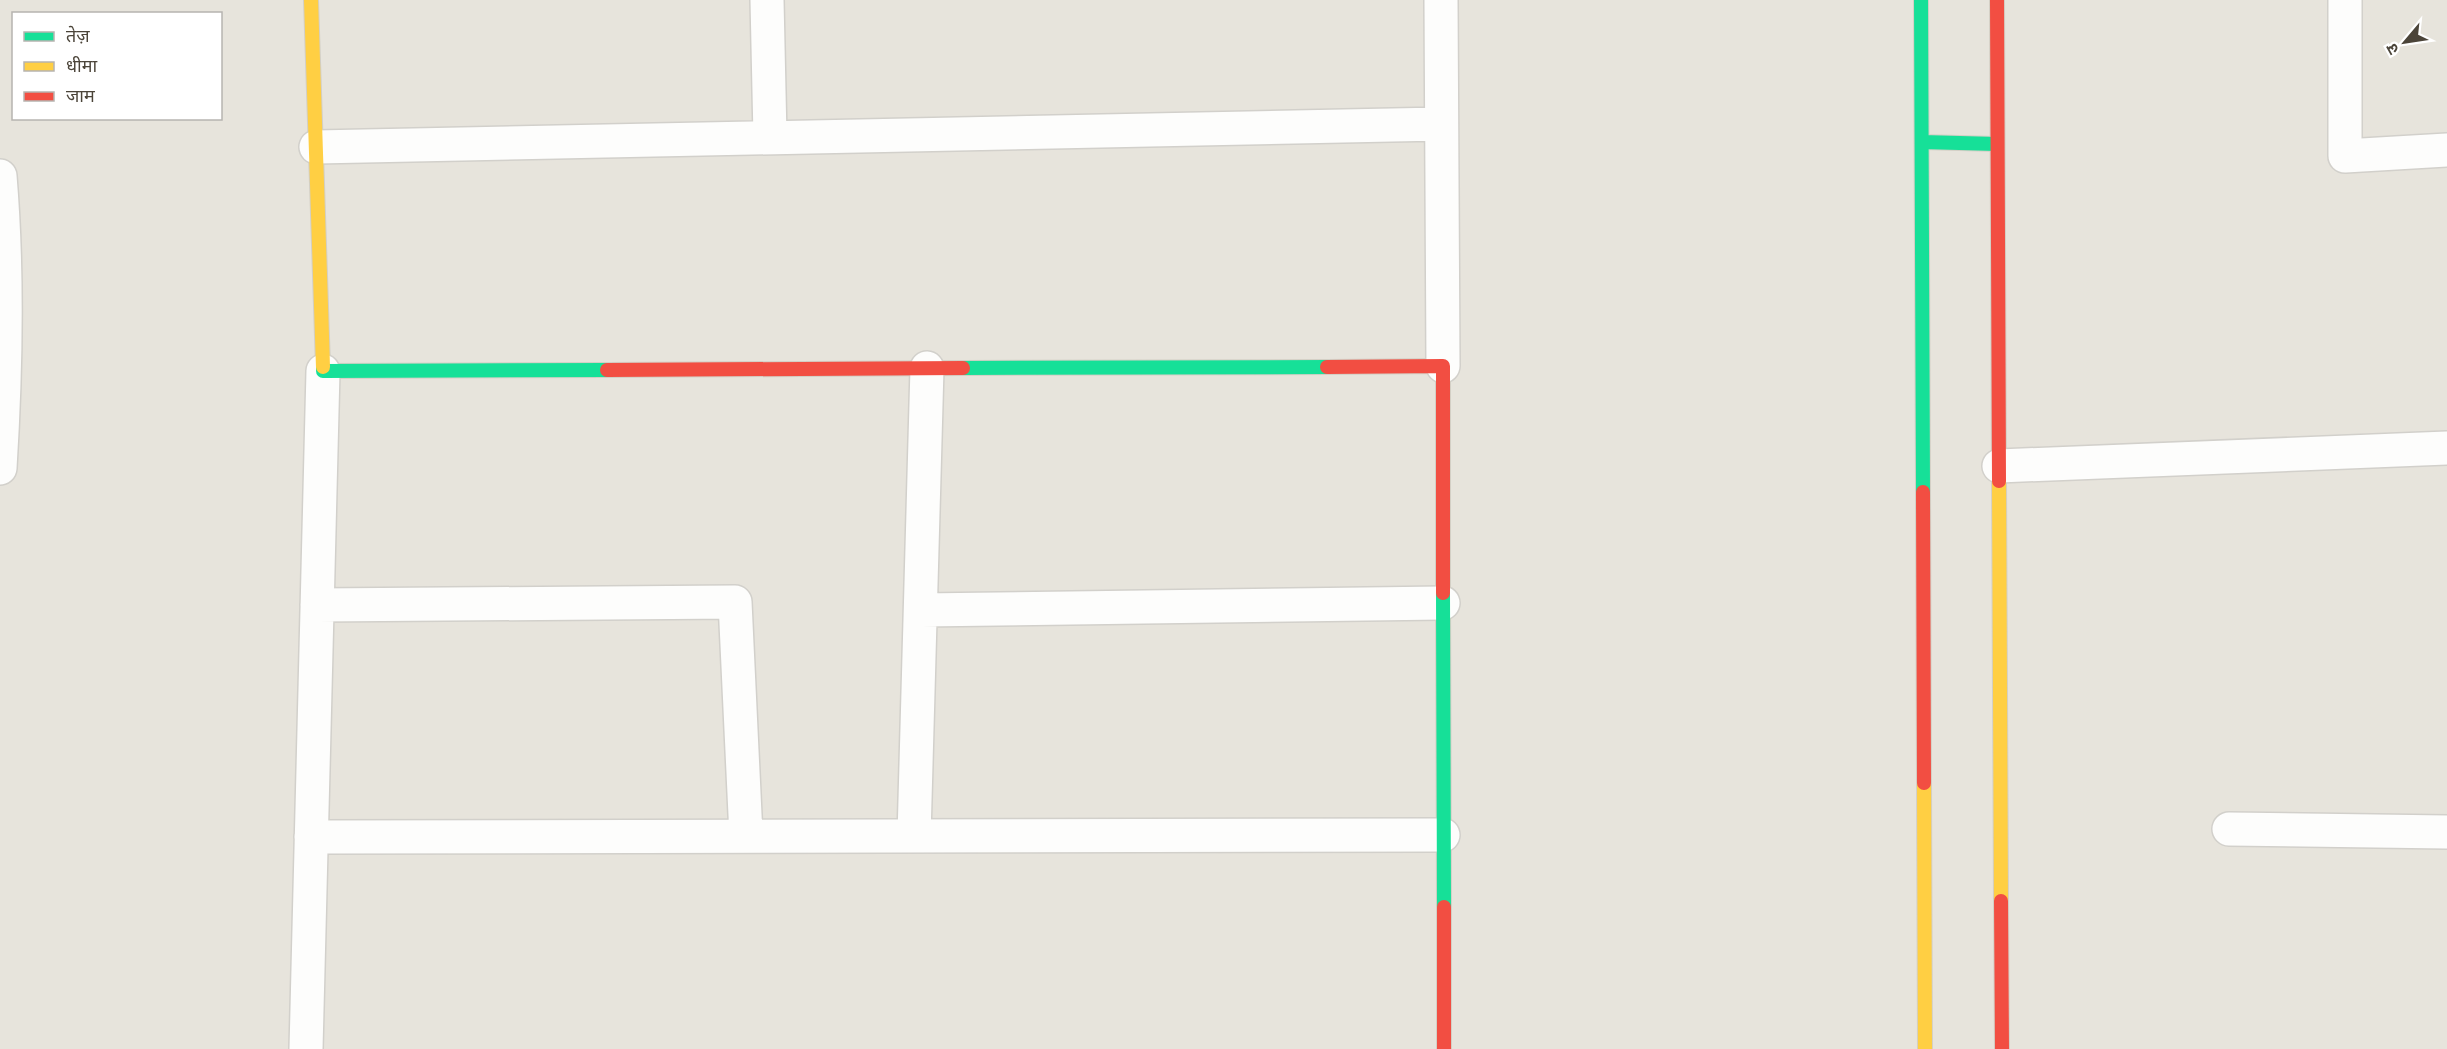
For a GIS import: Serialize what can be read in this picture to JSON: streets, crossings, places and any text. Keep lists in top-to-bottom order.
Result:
{
  "legend": ["तेज़", "धीमा", "जाम"],
  "north": "bottom left"
}
